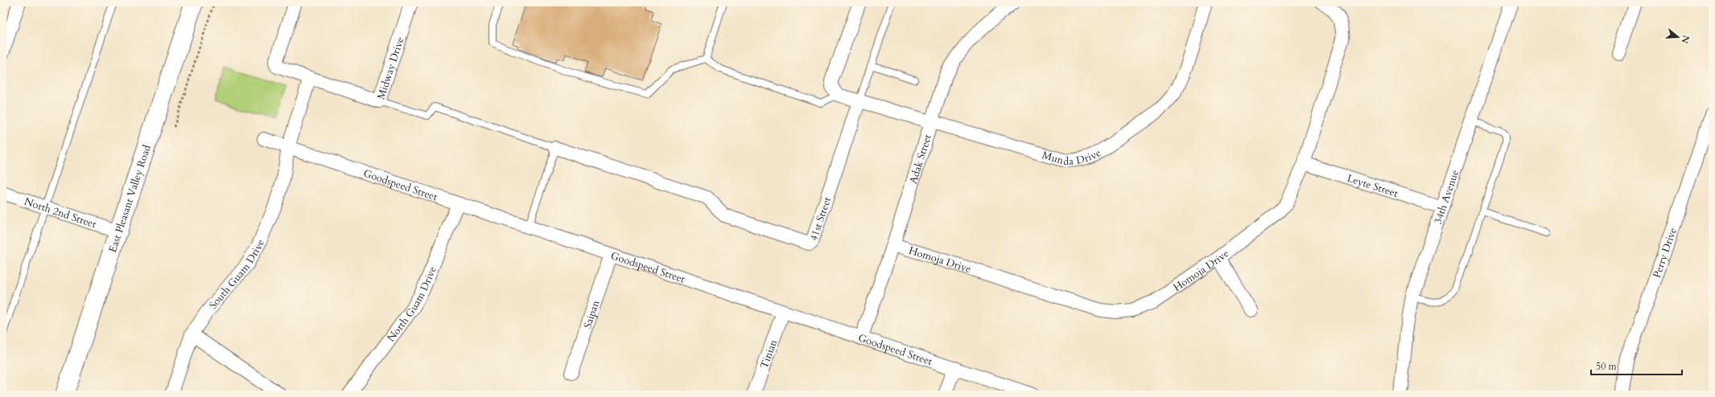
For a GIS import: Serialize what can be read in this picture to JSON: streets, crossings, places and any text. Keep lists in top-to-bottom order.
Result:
{
  "streets": {
    "street": [
      "Midway Drive",
      "Munda Drive",
      "Adak Street",
      "Goodspeed Street",
      "Leyte Street",
      "34th Avenue",
      "East Pleasant Valley Road",
      "North 2nd Street",
      "41st Street",
      "Perry Drive",
      "Homoja Drive",
      "South Guam Drive",
      "North Guam Drive",
      "Saipan",
      "Tinian"
    ]
  },
  "crossings": [
    ["Munda Drive", "Adak Street"],
    ["Munda Drive", "41st Street"],
    ["Adak Street", "Goodspeed Street"],
    ["Adak Street", "Homoja Drive"],
    ["Goodspeed Street", "South Guam Drive"],
    ["Goodspeed Street", "North Guam Drive"],
    ["Goodspeed Street", "Saipan"],
    ["Goodspeed Street", "Tinian"],
    ["Leyte Street", "34th Avenue"],
    ["Leyte Street", "Homoja Drive"],
    ["East Pleasant Valley Road", "North 2nd Street"]
  ],
  "scale_bar": "50 m",
  "north": "right"
}
